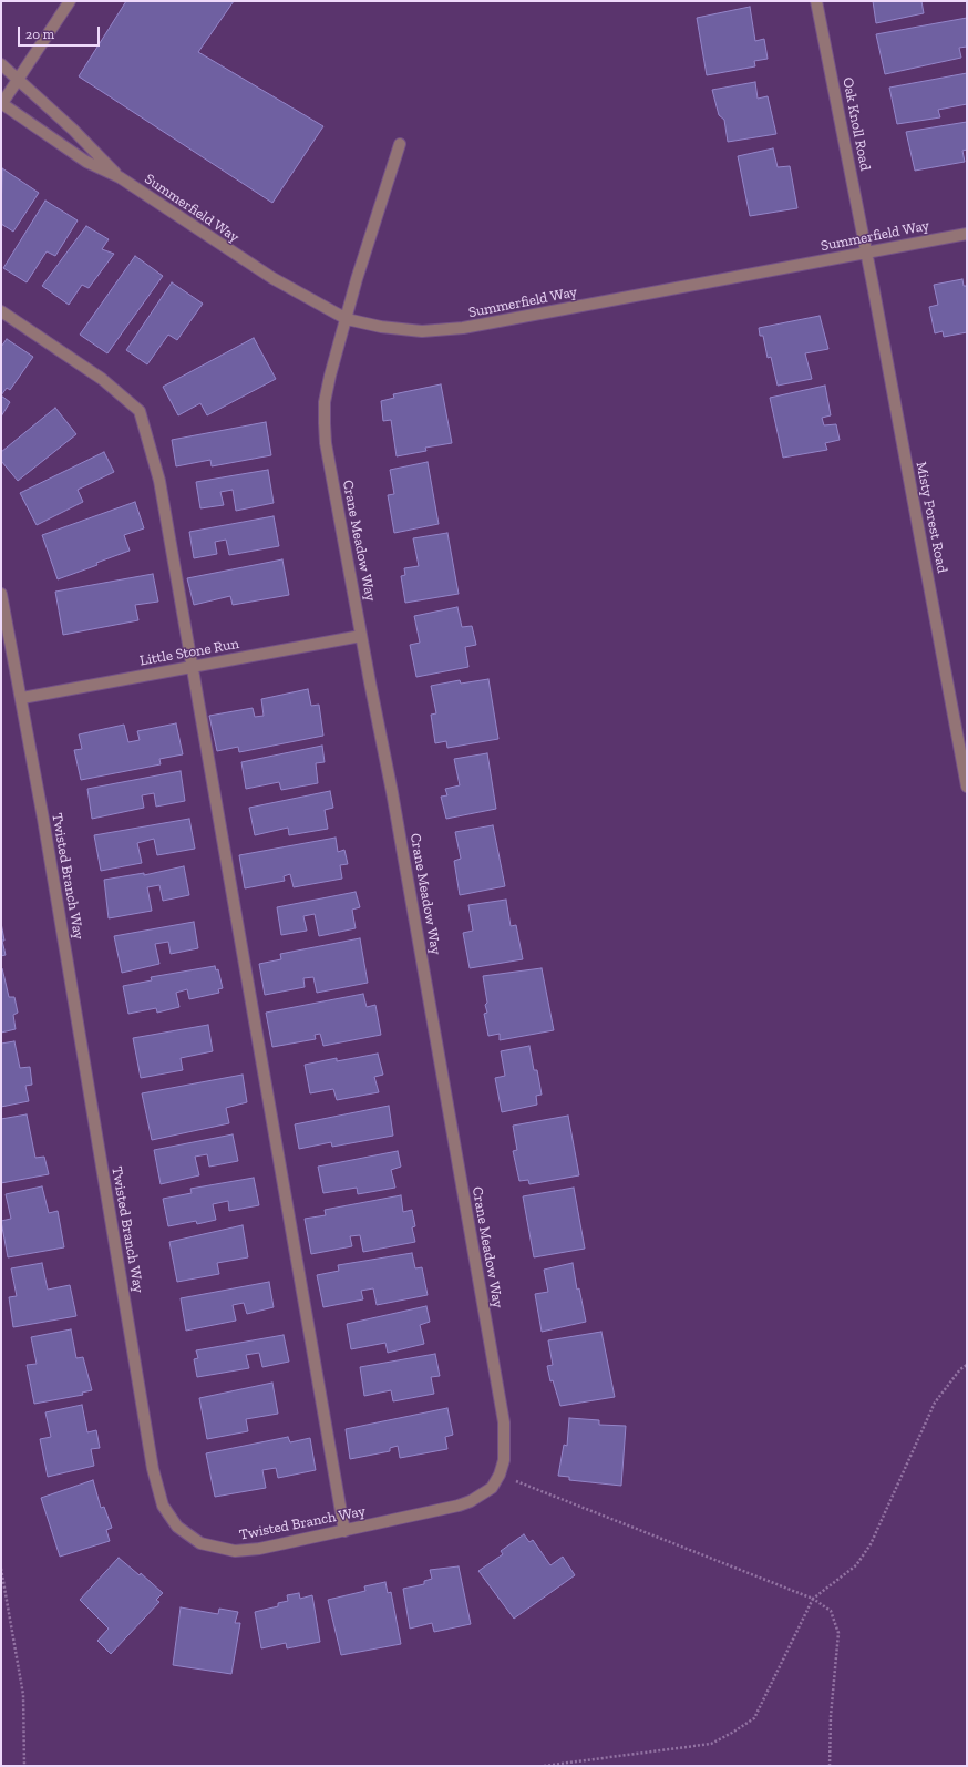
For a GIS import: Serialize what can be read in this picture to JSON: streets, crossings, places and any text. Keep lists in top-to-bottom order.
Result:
{
  "streets": {
    "street": [
      "Oak Knoll Road",
      "Summerfield Way",
      "Misty Forest Road",
      "Crane Meadow Way",
      "Little Stone Run",
      "Twisted Branch Way"
    ]
  },
  "crossings": [
    ["Oak Knoll Road", "Summerfield Way"],
    ["Oak Knoll Road", "Misty Forest Road"],
    ["Summerfield Way", "Misty Forest Road"],
    ["Summerfield Way", "Crane Meadow Way"],
    ["Crane Meadow Way", "Little Stone Run"],
    ["Crane Meadow Way", "Twisted Branch Way"],
    ["Little Stone Run", "Twisted Branch Way"]
  ],
  "scale_bar": "20 m"
}
